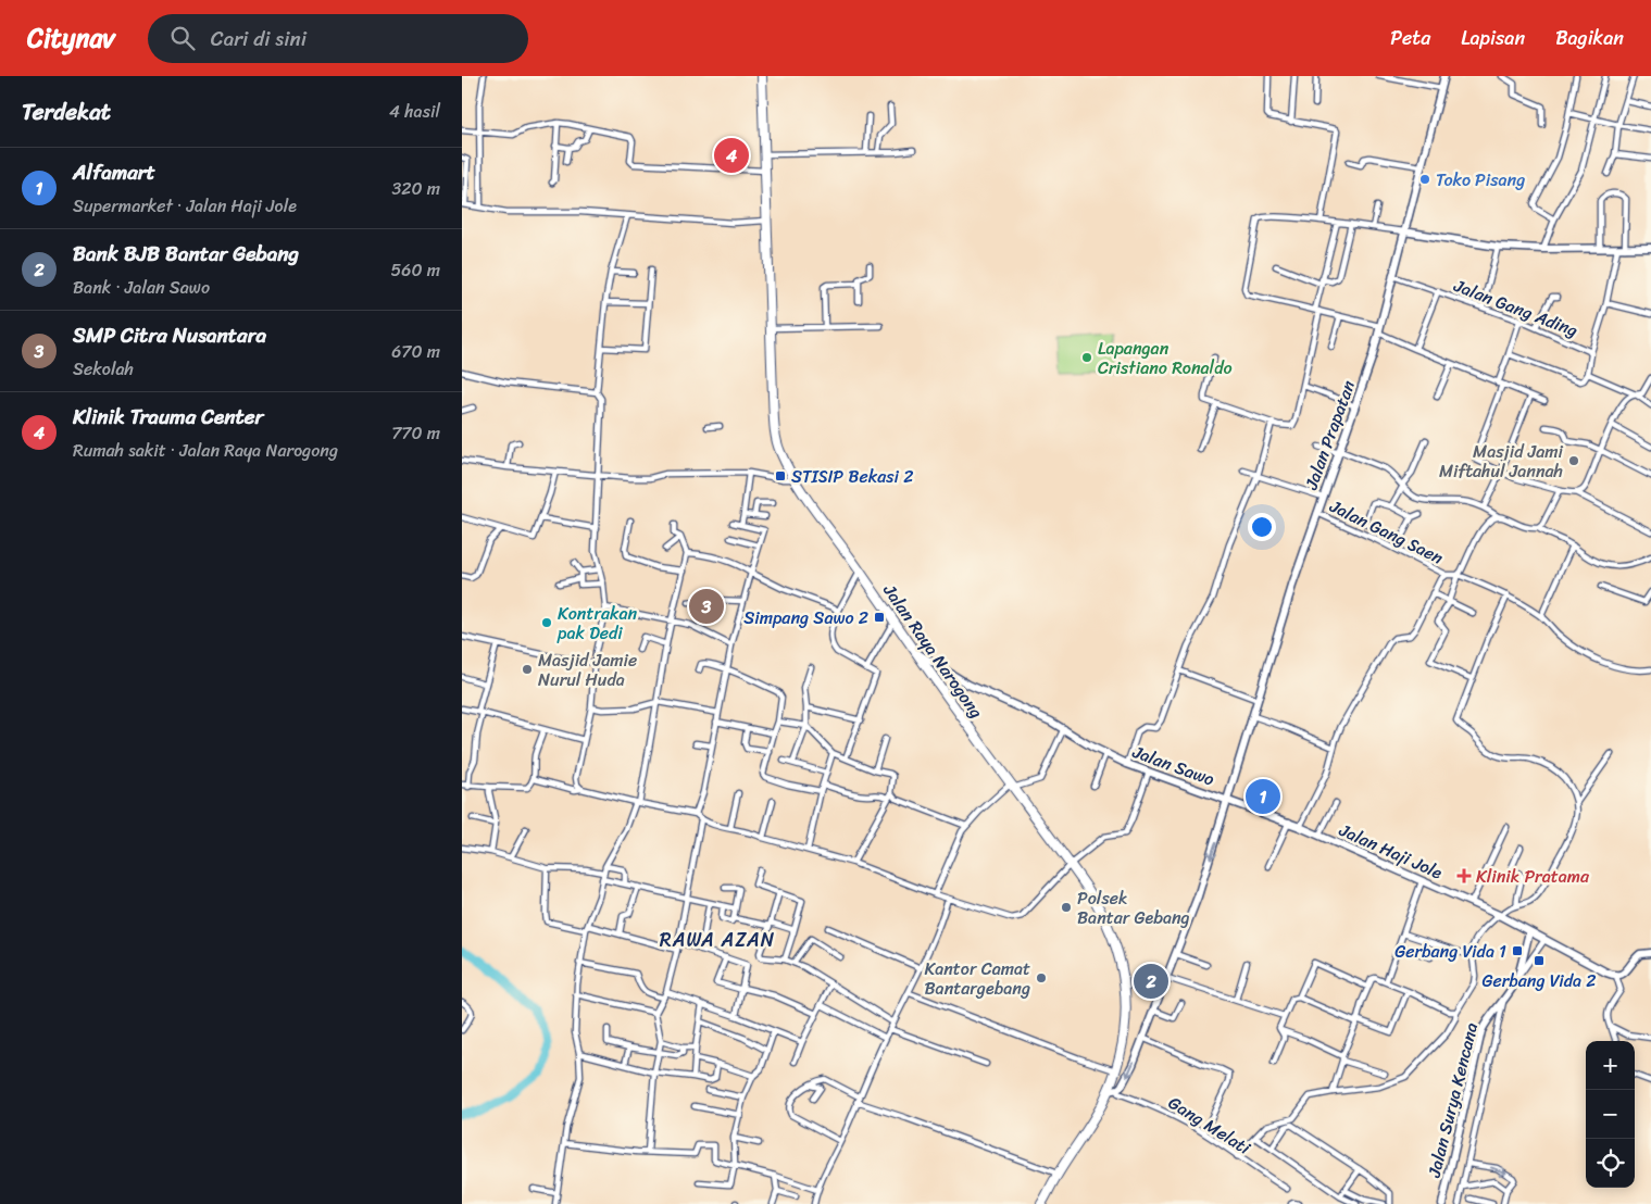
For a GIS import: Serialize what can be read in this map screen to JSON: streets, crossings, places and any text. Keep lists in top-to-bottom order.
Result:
{
  "streets": {
    "main road": [
      "Jalan Prapatan",
      "Jalan Raya Narogong",
      "Jalan Sawo",
      "Jalan Haji Jole",
      "Jalan Surya Kencana"
    ],
    "street": ["Jalan Gang Ading", "Jalan Gang Saen", "Gang Melati"]
  },
  "crossings": [
    ["Jalan Gang Ading", "Jalan Prapatan"],
    ["Jalan Prapatan", "Jalan Gang Saen"],
    ["Jalan Prapatan", "Jalan Sawo"],
    ["Jalan Prapatan", "Jalan Haji Jole"],
    ["Jalan Raya Narogong", "Jalan Sawo"],
    ["Jalan Raya Narogong", "Gang Melati"],
    ["Jalan Sawo", "Jalan Haji Jole"],
    ["Jalan Sawo", "Gang Melati"],
    ["Jalan Haji Jole", "Jalan Surya Kencana"]
  ],
  "districts": ["RAWA AZAN"],
  "places": {
    "other": [
      "Toko Pisang",
      "Lapangan Cristiano Ronaldo",
      "Masjid Jami Miftahul Jannah",
      "Kontrakan pak Dedi",
      "Masjid Jamie Nurul Huda",
      "Polsek Bantar Gebang",
      "Kantor Camat Bantargebang"
    ],
    "transit": [
      "STISIP Bekasi 2",
      "Simpang Sawo 2",
      "Gerbang Vida 1",
      "Gerbang Vida 2"
    ],
    "health": ["Klinik Pratama"]
  },
  "page": {
    "header": "Citynav",
    "search": "Cari di sini",
    "nav": ["Peta", "Lapisan", "Bagikan"],
    "heading": ["Terdekat", "4 hasil"],
    "pins": [
      "4",
      "3",
      "1",
      "2"
    ],
    "list": [
      {
        "mark": "1",
        "name": "Alfamart",
        "note": "Supermarket · Jalan Haji Jole",
        "value": "320 m"
      },
      {
        "mark": "2",
        "name": "Bank BJB Bantar Gebang",
        "note": "Bank · Jalan Sawo",
        "value": "560 m"
      },
      {
        "mark": "3",
        "name": "SMP Citra Nusantara",
        "note": "Sekolah",
        "value": "670 m"
      },
      {
        "mark": "4",
        "name": "Klinik Trauma Center",
        "note": "Rumah sakit · Jalan Raya Narogong",
        "value": "770 m"
      }
    ],
    "map_buttons": ["+", "−"]
  }
}
